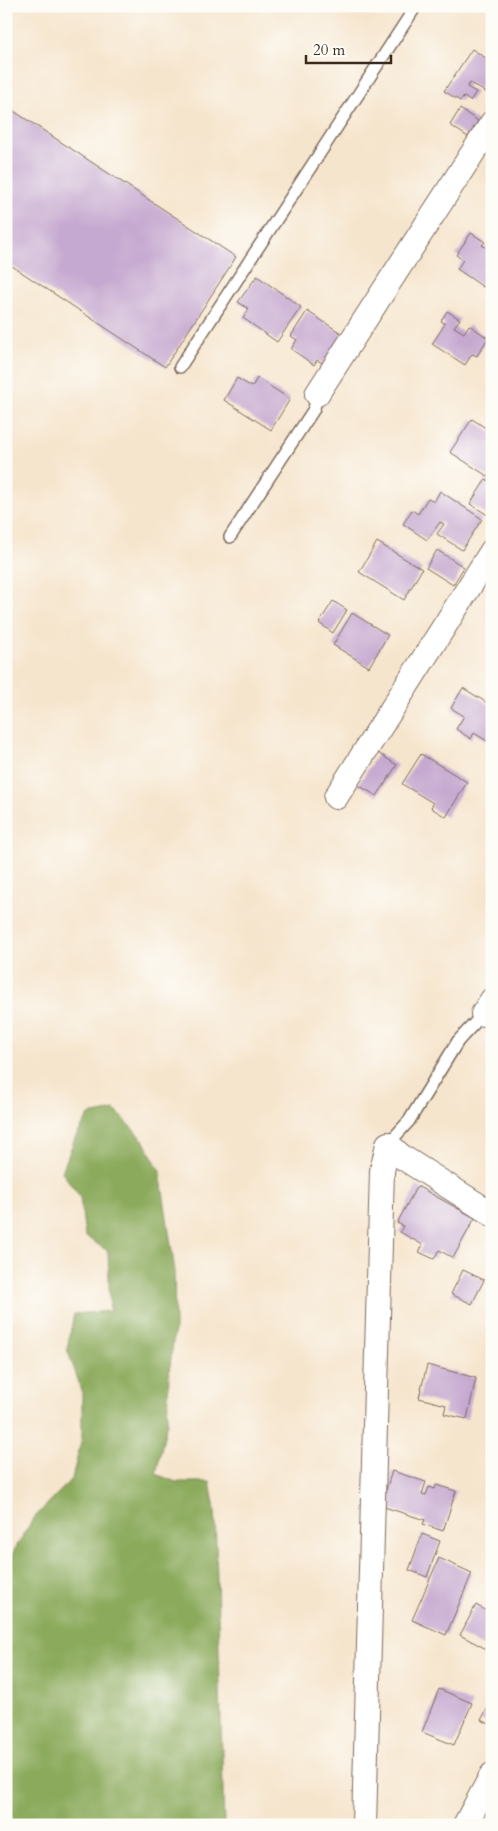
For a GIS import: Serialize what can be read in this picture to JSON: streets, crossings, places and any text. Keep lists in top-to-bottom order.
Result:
{
  "scale_bar": "20 m"
}
